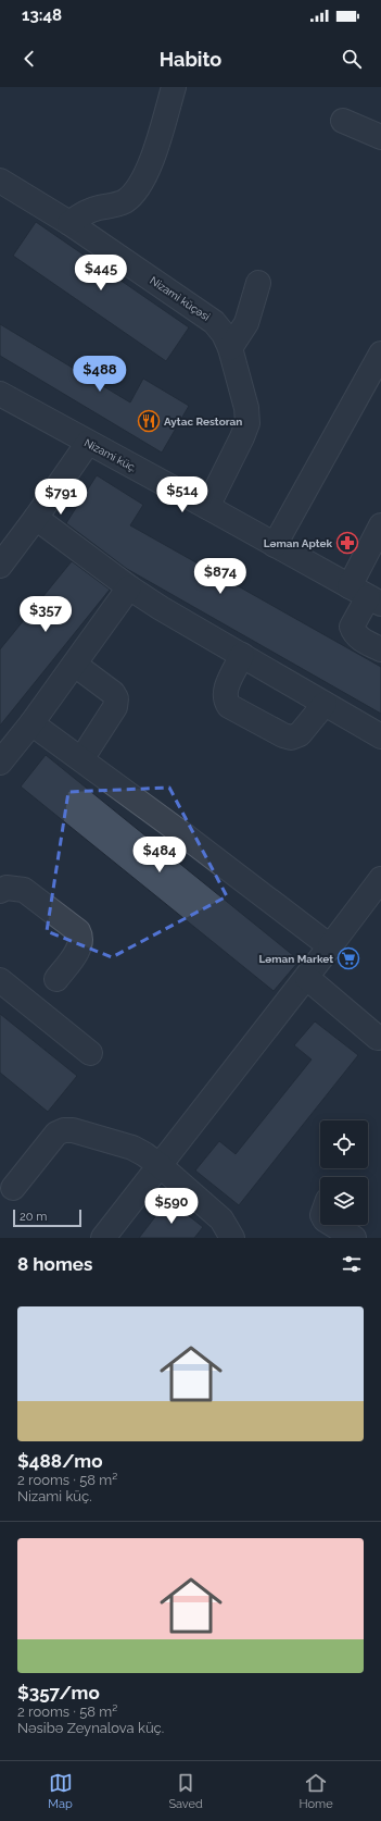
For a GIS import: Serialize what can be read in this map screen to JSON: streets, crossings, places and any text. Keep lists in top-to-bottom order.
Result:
{
  "streets": {
    "street": ["Nizami küçəsi", "Nizami küç."]
  },
  "crossings": [
    ["Nizami küçəsi", "Nizami küç."]
  ],
  "places": {
    "restaurant": ["Aytac Restoran"],
    "pharmacy": ["Ləman Aptek"],
    "supermarket": ["Ləman Market"]
  },
  "scale_bar": "20 m",
  "page": {
    "status": "13:48",
    "header": "Habito",
    "price": [
      "$445",
      "$488",
      "$514",
      "$791",
      "$874",
      "$357",
      "$484",
      "$590"
    ],
    "scale": "20 m",
    "heading": "8 homes",
    "list": [
      {
        "name": "$488/mo",
        "note": "2 rooms · 58 m² · Nizami küç."
      },
      {
        "name": "$357/mo",
        "note": "2 rooms · 58 m² · Nəsibə Zeynalova küç."
      }
    ],
    "tabs": ["Map", "Saved", "Home"]
  }
}
